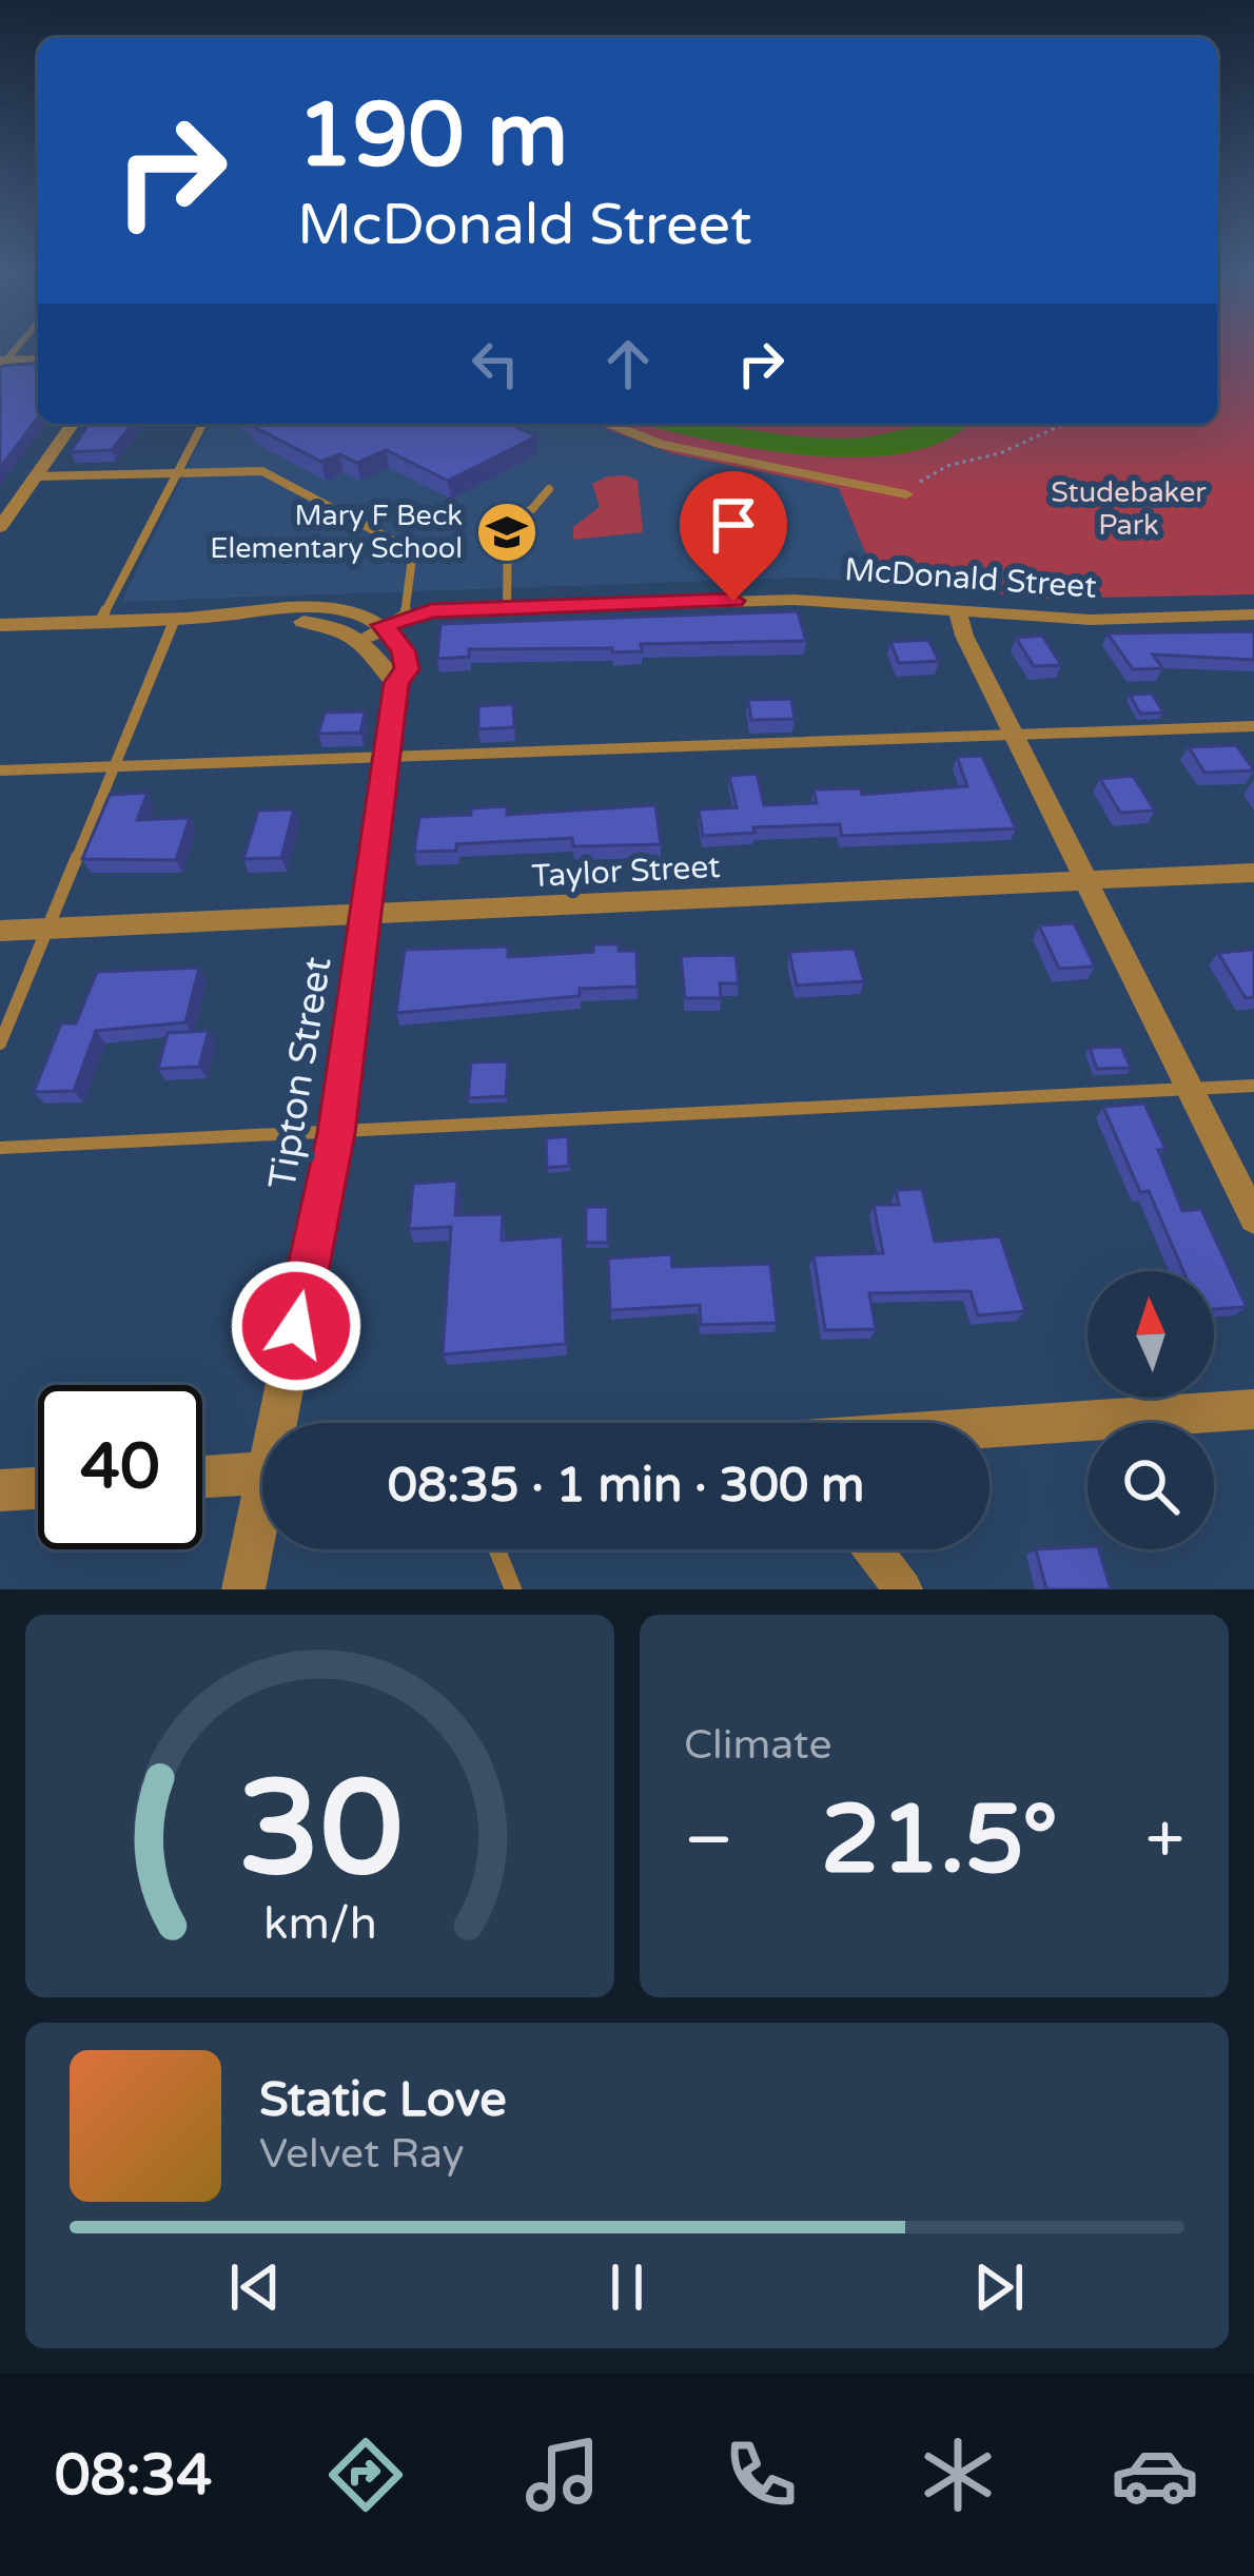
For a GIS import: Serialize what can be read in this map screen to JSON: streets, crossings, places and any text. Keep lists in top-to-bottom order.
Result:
{
  "streets": {
    "street": ["McDonald Street", "Taylor Street", "Tipton Street"]
  },
  "crossings": [
    ["McDonald Street", "Tipton Street"],
    ["Taylor Street", "Tipton Street"]
  ],
  "parks": ["Studebaker Park"],
  "places": {
    "school or university": ["Mary F Beck Elementary School"]
  },
  "north": "top",
  "page": {
    "turn": ["190 m", "McDonald Street"],
    "limit": "40",
    "trip": "08:35 · 1 min · 300 m",
    "tile": "Climate",
    "heat": ["−", "21.5°", "+"],
    "song": ["Static Love", "Velvet Ray"],
    "tabs": "08:34",
    "gauge": ["30", "km/h"]
  }
}
